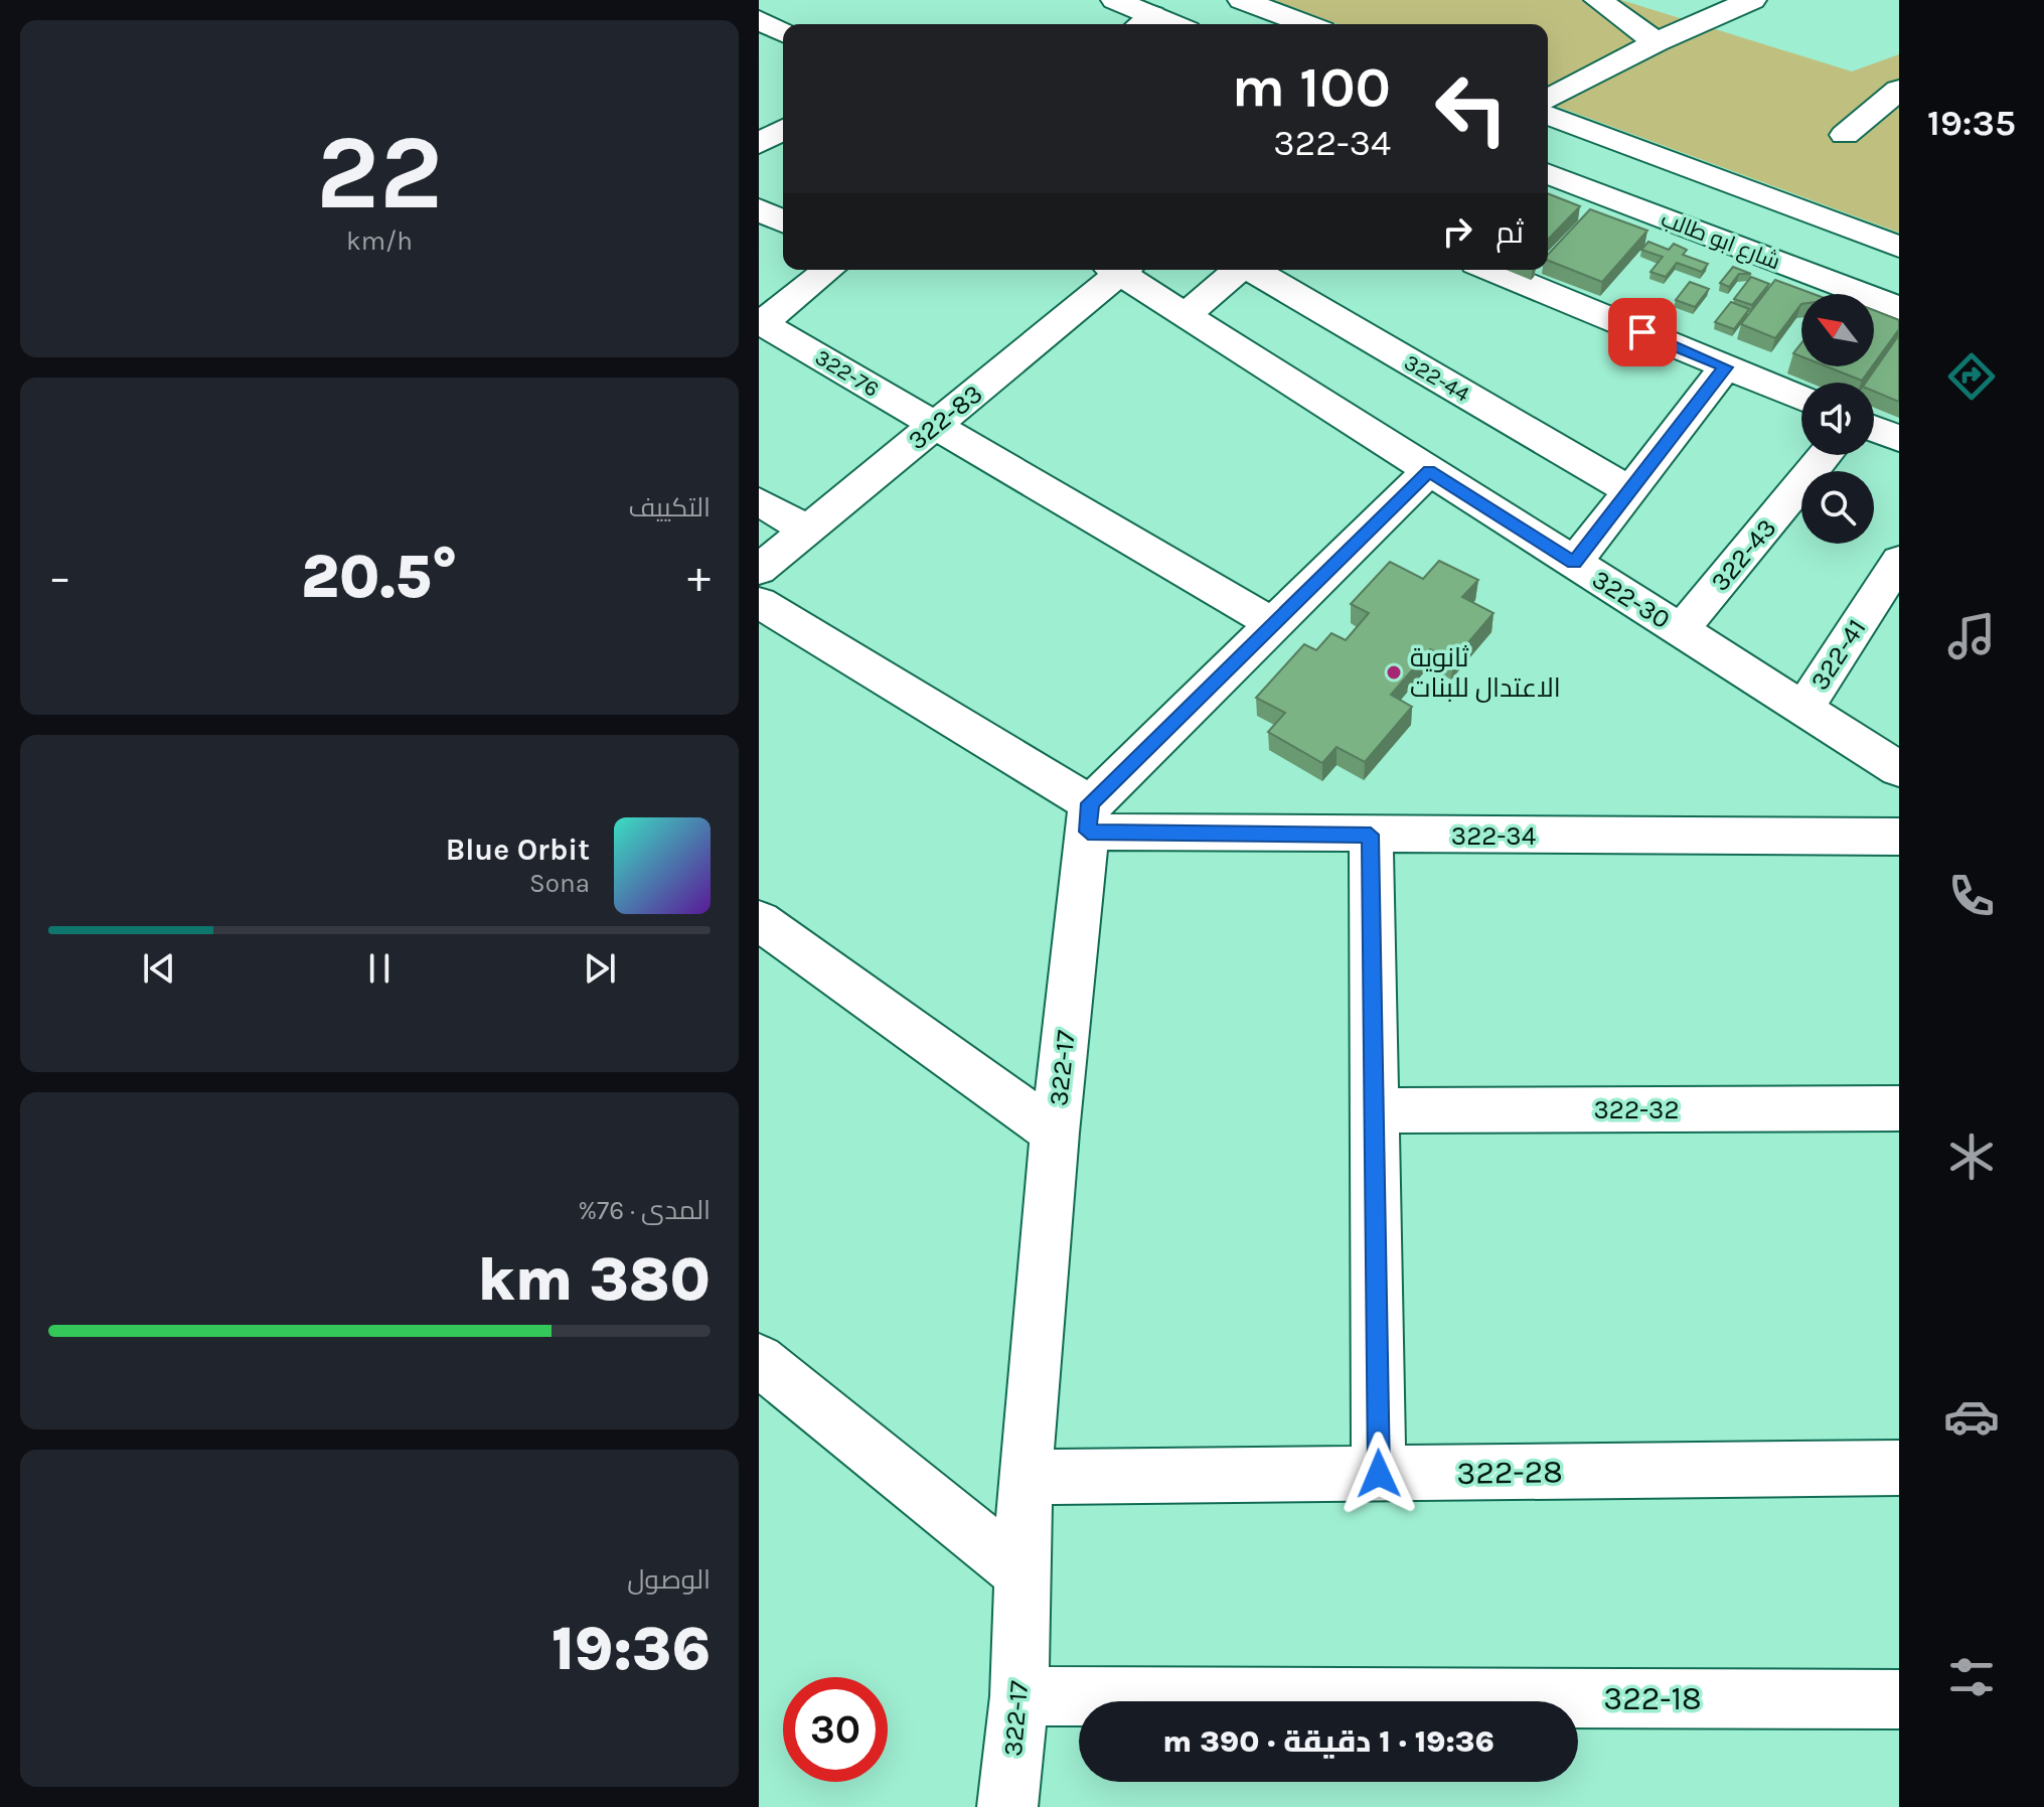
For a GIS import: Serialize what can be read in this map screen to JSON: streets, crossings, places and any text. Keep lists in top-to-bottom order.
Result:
{
  "streets": {
    "street": [
      "شارع ابو طالب",
      "322-76",
      "322-44",
      "322-83",
      "322-43",
      "322-30",
      "322-41",
      "322-34",
      "322-17",
      "322-32",
      "322-28",
      "322-18"
    ]
  },
  "crossings": [
    ["322-76", "322-83"],
    ["322-43", "322-30"],
    ["322-30", "322-41"],
    ["322-34", "322-17"],
    ["322-17", "322-28"],
    ["322-17", "322-18"]
  ],
  "places": ["ثانوية الاعتدال للبنات"],
  "north": "top left",
  "page": {
    "tabs": "19:35",
    "tile": [
      ["22", "km/h"],
      "التكييف",
      ["المدى · 76%", "380 km"],
      ["الوصول", "19:36"]
    ],
    "turn": ["100 m", "322-34"],
    "then": "ثم",
    "heat": ["−", "20.5°", "+"],
    "song": ["Blue Orbit", "Sona"],
    "limit": "30",
    "trip": "19:36 · 1 دقيقة · 390 m"
  }
}
